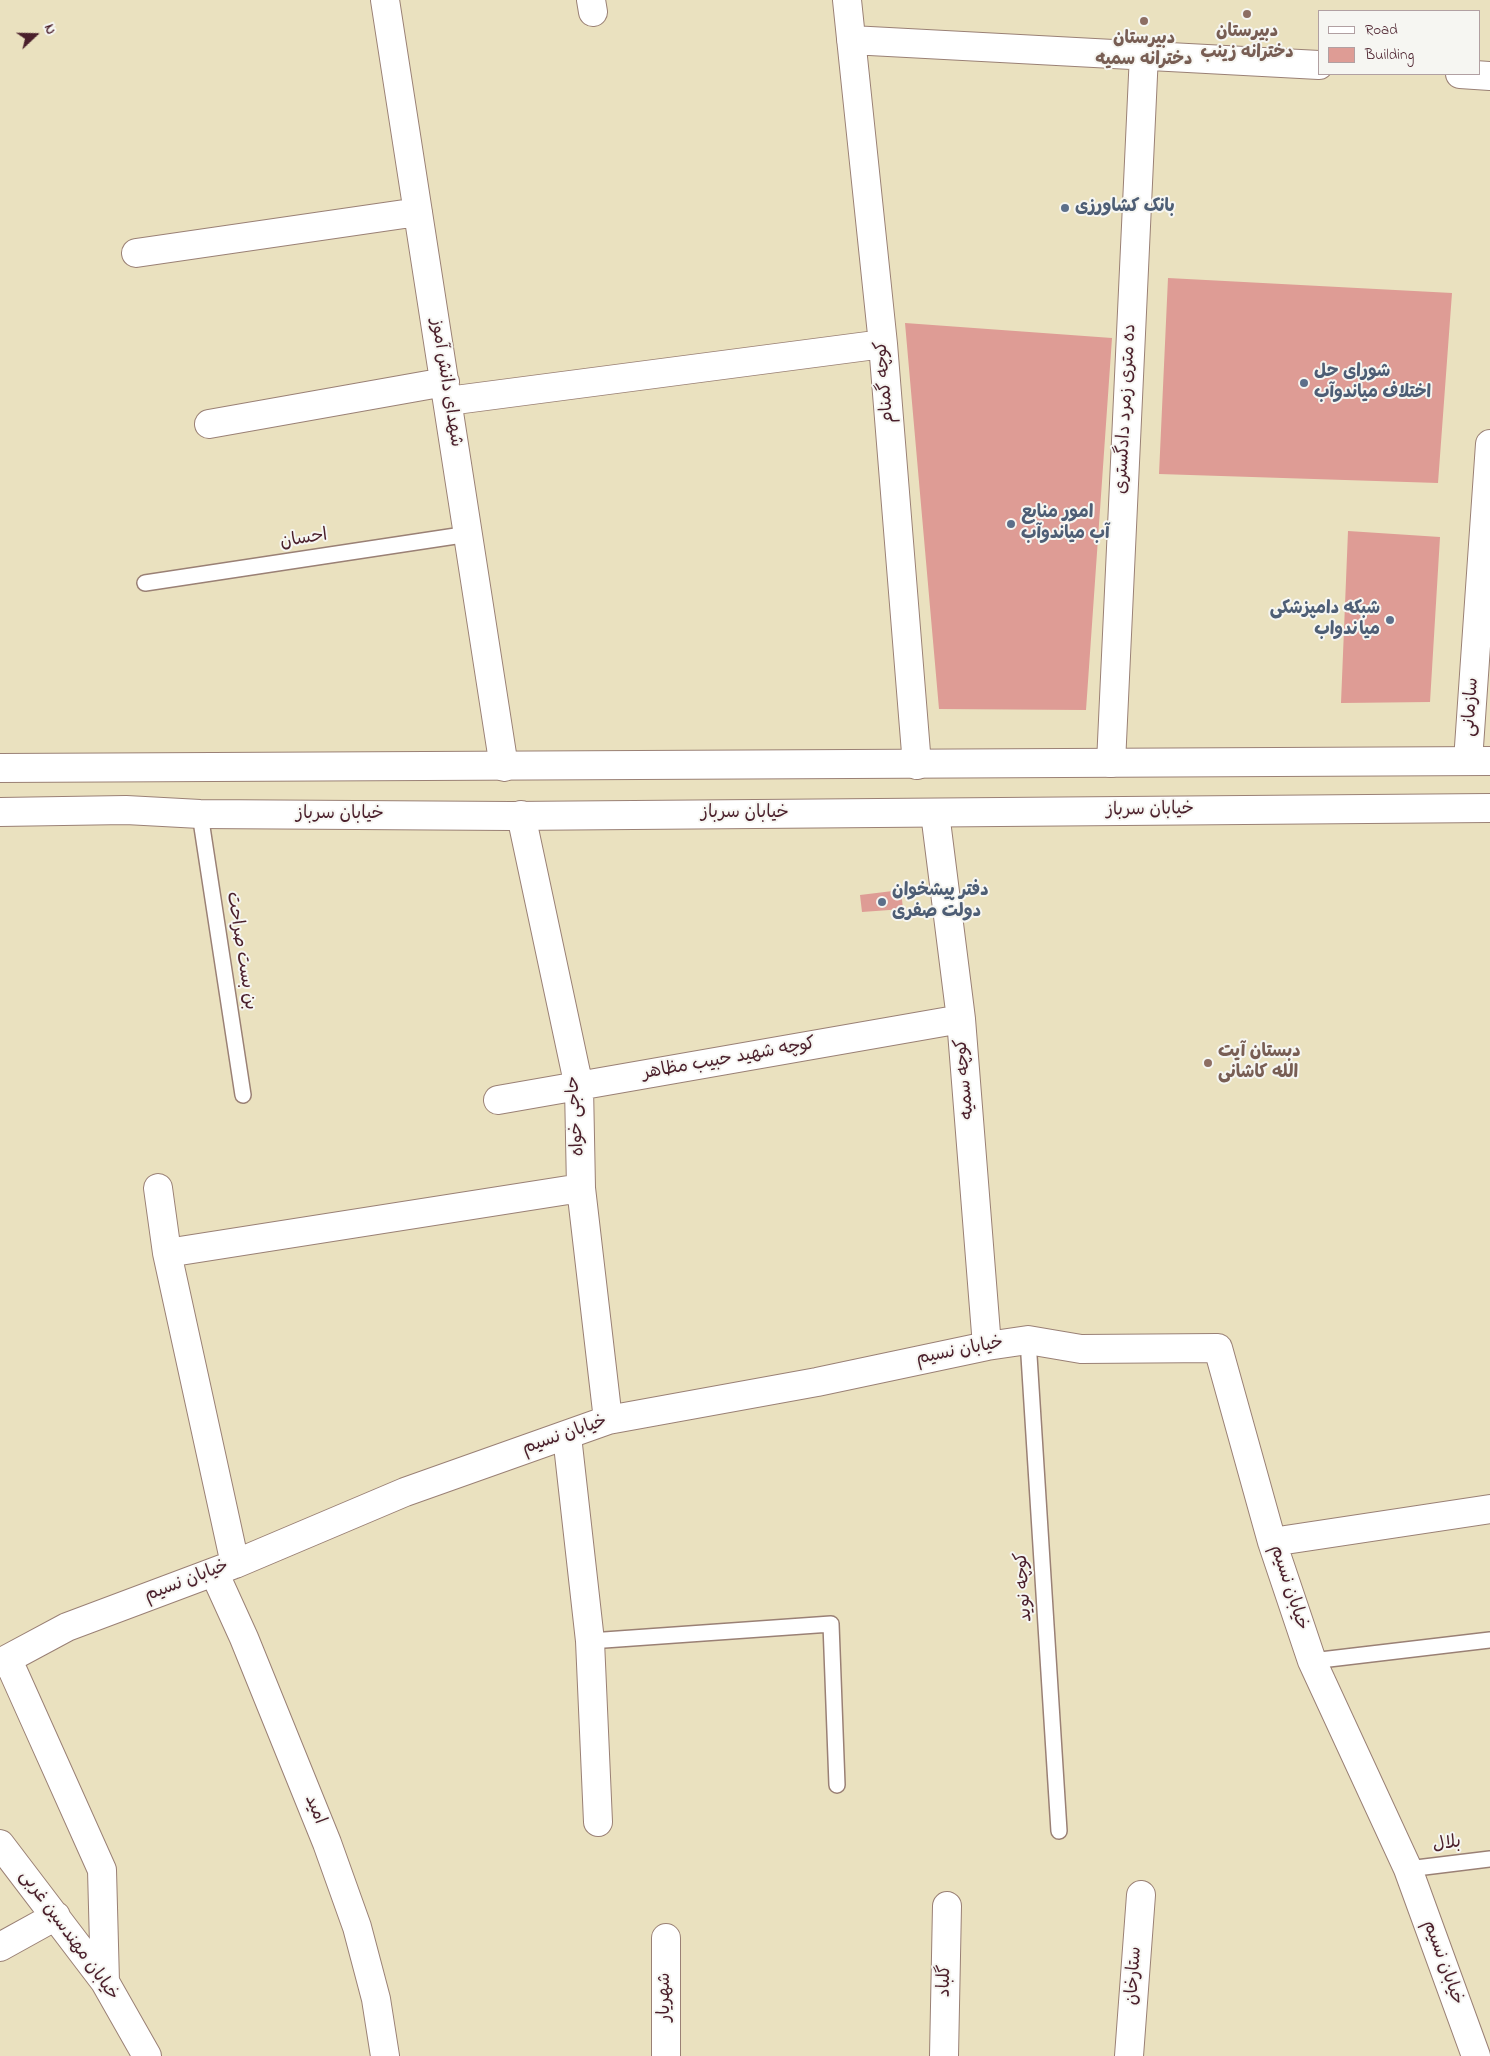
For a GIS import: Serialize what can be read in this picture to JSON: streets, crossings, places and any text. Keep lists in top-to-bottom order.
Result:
{
  "streets": {
    "street": [
      "کوچه گمنام",
      "شهدای دانش آموز",
      "ده متری زمرد دادگستری",
      "سازمانی",
      "خیابان سرباز",
      "کوچه شهید حبیب مظاهر",
      "کوچه سمیه",
      "حاجی خواه",
      "خیابان نسیم",
      "امید",
      "خیابان مهندسین غربی",
      "ستارخان",
      "گلباد",
      "شهریار"
    ],
    "lane": [
      "احسان",
      "بن بست صراحت",
      "کوچه نوید",
      "بلال"
    ]
  },
  "crossings": [
    ["شهدای دانش آموز", "احسان"],
    ["خیابان سرباز", "بن بست صراحت"],
    ["خیابان سرباز", "کوچه سمیه"],
    ["خیابان سرباز", "حاجی خواه"],
    ["کوچه شهید حبیب مظاهر", "کوچه سمیه"],
    ["کوچه شهید حبیب مظاهر", "حاجی خواه"],
    ["کوچه سمیه", "خیابان نسیم"],
    ["حاجی خواه", "خیابان نسیم"],
    ["خیابان نسیم", "کوچه نوید"],
    ["خیابان نسیم", "امید"],
    ["خیابان نسیم", "بلال"]
  ],
  "places": [
    "دبیرستان دخترانه زینب",
    "دبیرستان دخترانه سمیه",
    "بانک کشاورزی",
    "شورای حل اختلاف میاندوآب",
    "امور منابع آب میاندوآب",
    "شبکه دامپزشکی میاندواب",
    "دفتر پیشخوان دولت صفری",
    "دبستان آیت الله کاشانی"
  ],
  "legend": ["Road", "Building"],
  "north": "right"
}
